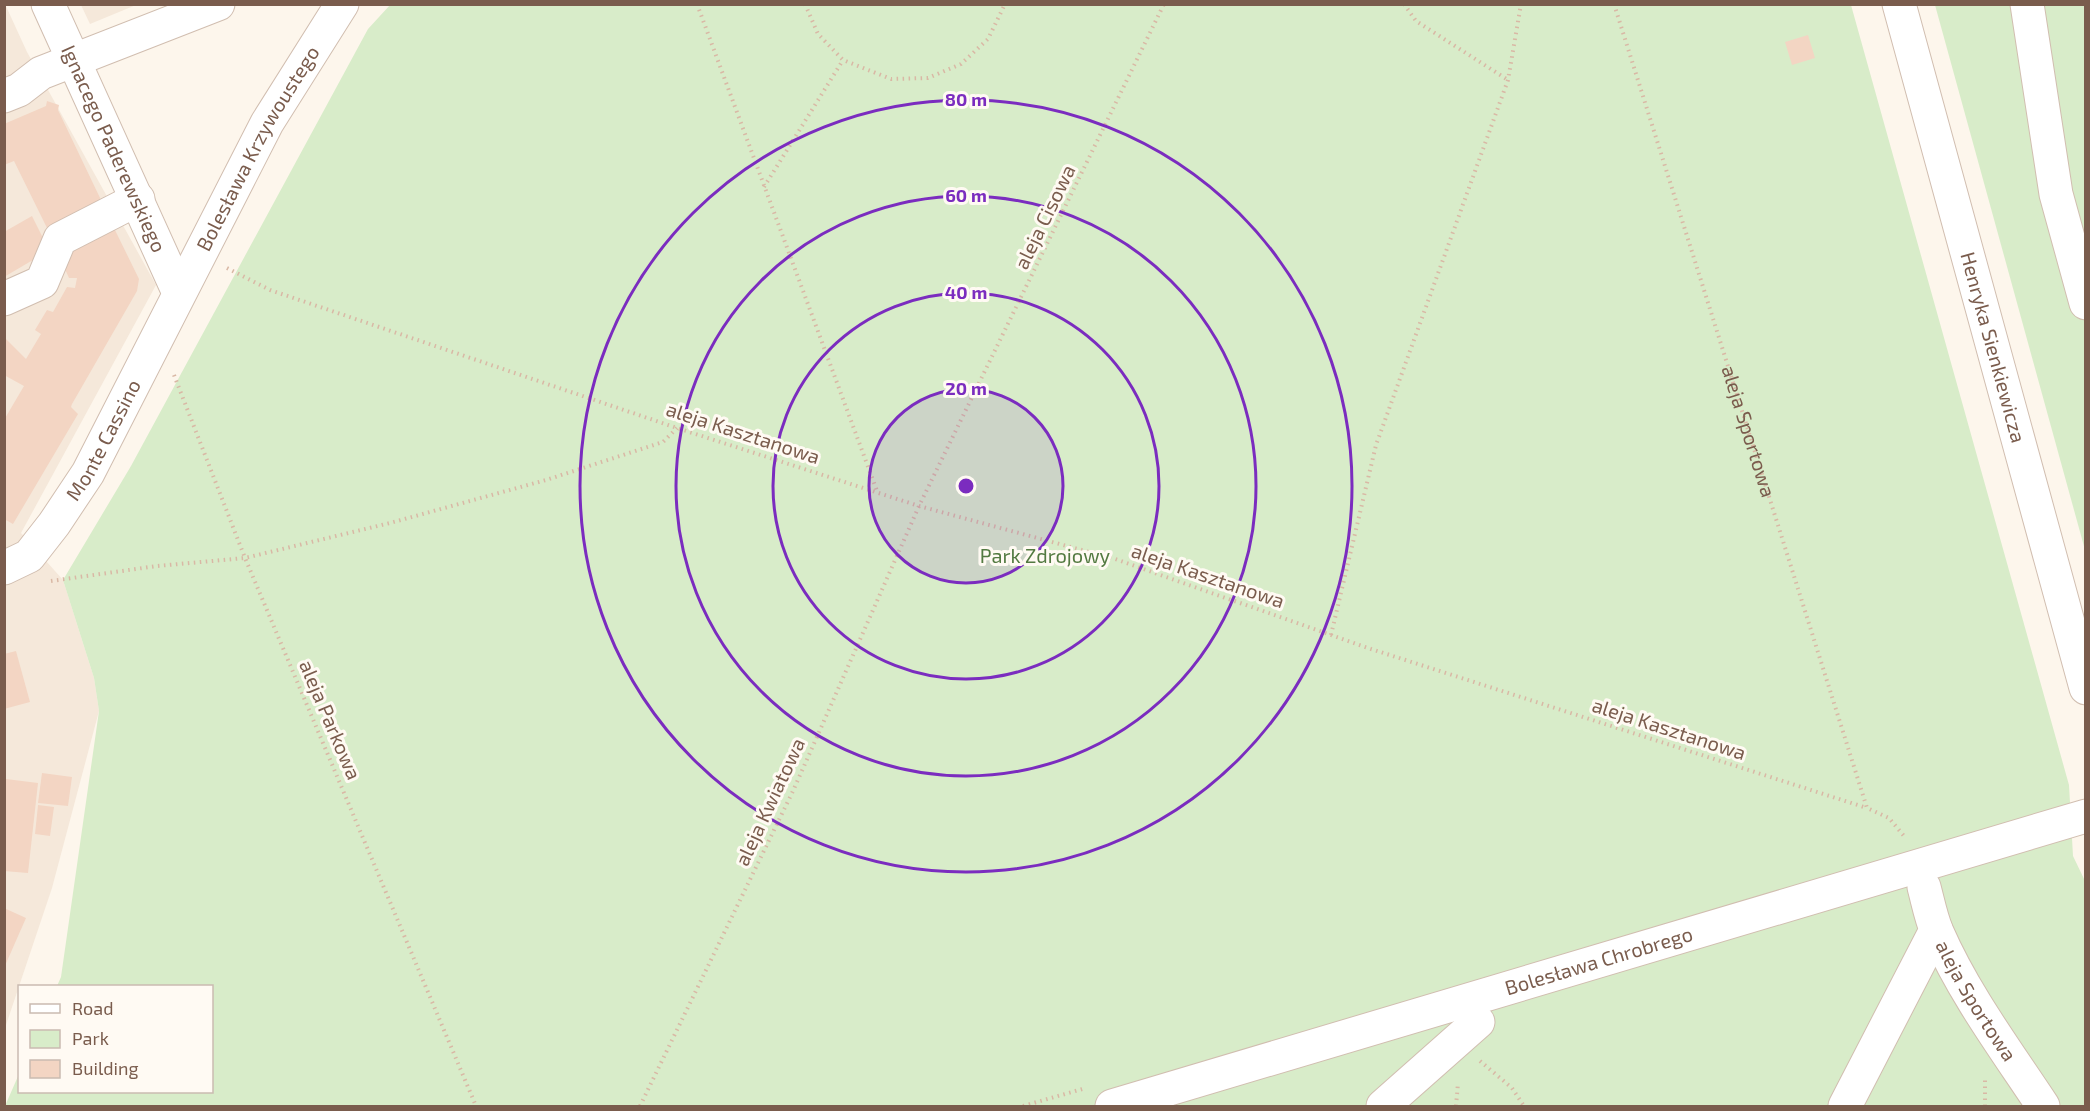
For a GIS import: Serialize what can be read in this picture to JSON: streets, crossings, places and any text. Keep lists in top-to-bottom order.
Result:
{
  "streets": {
    "street": [
      "Bolesława Krzywoustego",
      "Ignacego Paderewskiego",
      "Henryka Sienkiewicza",
      "aleja Sportowa",
      "Monte Cassino",
      "Bolesława Chrobrego"
    ],
    "path": [
      "aleja Cisowa",
      "aleja Kasztanowa",
      "aleja Parkowa",
      "aleja Kwiatowa"
    ]
  },
  "crossings": [
    ["Bolesława Krzywoustego", "Ignacego Paderewskiego"],
    ["Bolesława Krzywoustego", "aleja Kasztanowa"],
    ["Bolesława Krzywoustego", "Monte Cassino"],
    ["Ignacego Paderewskiego", "Monte Cassino"],
    ["aleja Cisowa", "aleja Kasztanowa"],
    ["aleja Cisowa", "aleja Kwiatowa"],
    ["aleja Sportowa", "aleja Kasztanowa"],
    ["aleja Kasztanowa", "aleja Kwiatowa"],
    ["Monte Cassino", "aleja Parkowa"]
  ],
  "parks": ["Park Zdrojowy"],
  "legend": ["Road", "Park", "Building"],
  "rings": [
    "80 m",
    "60 m",
    "40 m",
    "20 m"
  ]
}
